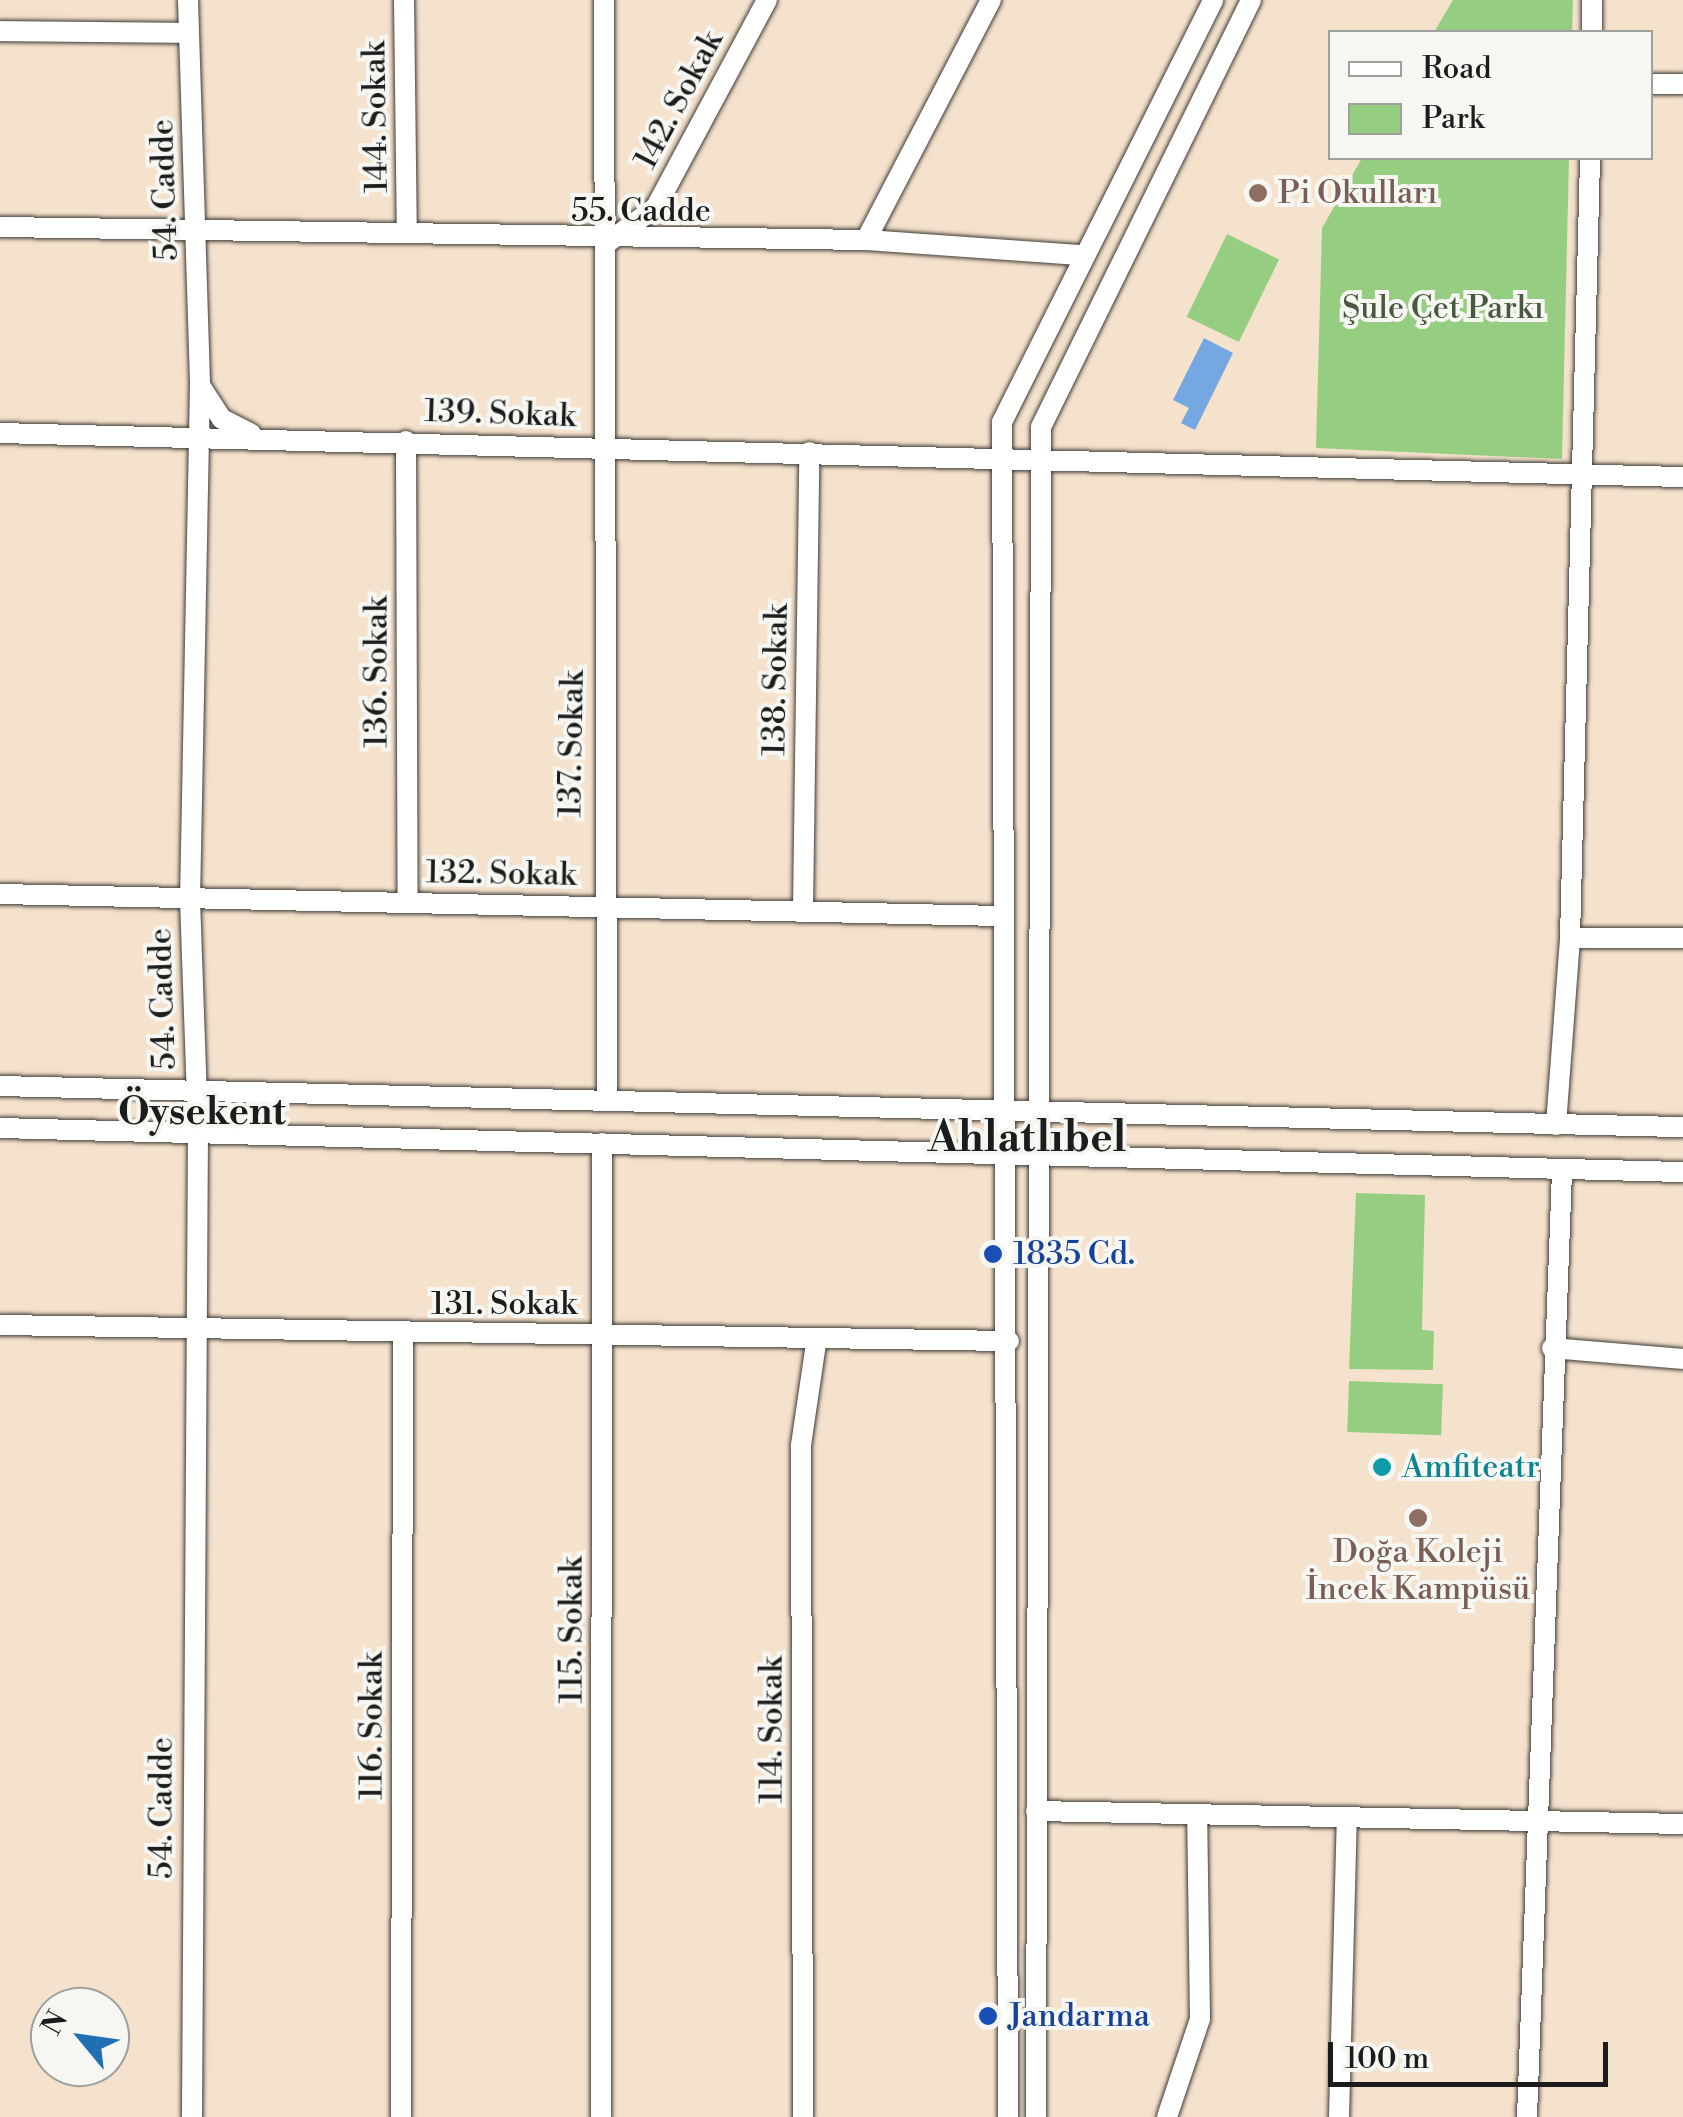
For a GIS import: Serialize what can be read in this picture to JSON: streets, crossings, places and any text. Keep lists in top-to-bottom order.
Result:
{
  "streets": {
    "street": [
      "142. Sokak",
      "144. Sokak",
      "54. Cadde",
      "55. Cadde",
      "139. Sokak",
      "136. Sokak",
      "138. Sokak",
      "137. Sokak",
      "132. Sokak",
      "131. Sokak",
      "115. Sokak",
      "116. Sokak",
      "114. Sokak"
    ]
  },
  "crossings": [
    ["142. Sokak", "55. Cadde"],
    ["144. Sokak", "55. Cadde"],
    ["54. Cadde", "55. Cadde"],
    ["54. Cadde", "139. Sokak"],
    ["54. Cadde", "132. Sokak"],
    ["54. Cadde", "131. Sokak"],
    ["139. Sokak", "136. Sokak"],
    ["139. Sokak", "138. Sokak"],
    ["139. Sokak", "137. Sokak"],
    ["136. Sokak", "132. Sokak"],
    ["138. Sokak", "132. Sokak"],
    ["137. Sokak", "132. Sokak"],
    ["131. Sokak", "115. Sokak"],
    ["131. Sokak", "116. Sokak"],
    ["131. Sokak", "114. Sokak"]
  ],
  "districts": ["Öysekent", "Ahlatlıbel"],
  "parks": ["Şule Çet Parkı"],
  "places": [
    "Pi Okulları",
    "1835 Cd.",
    "Amfiteatr",
    "Doğa Koleji İncek Kampüsü",
    "Jandarma"
  ],
  "legend": ["Road", "Park"],
  "scale_bar": "100 m",
  "north": "top left"
}
